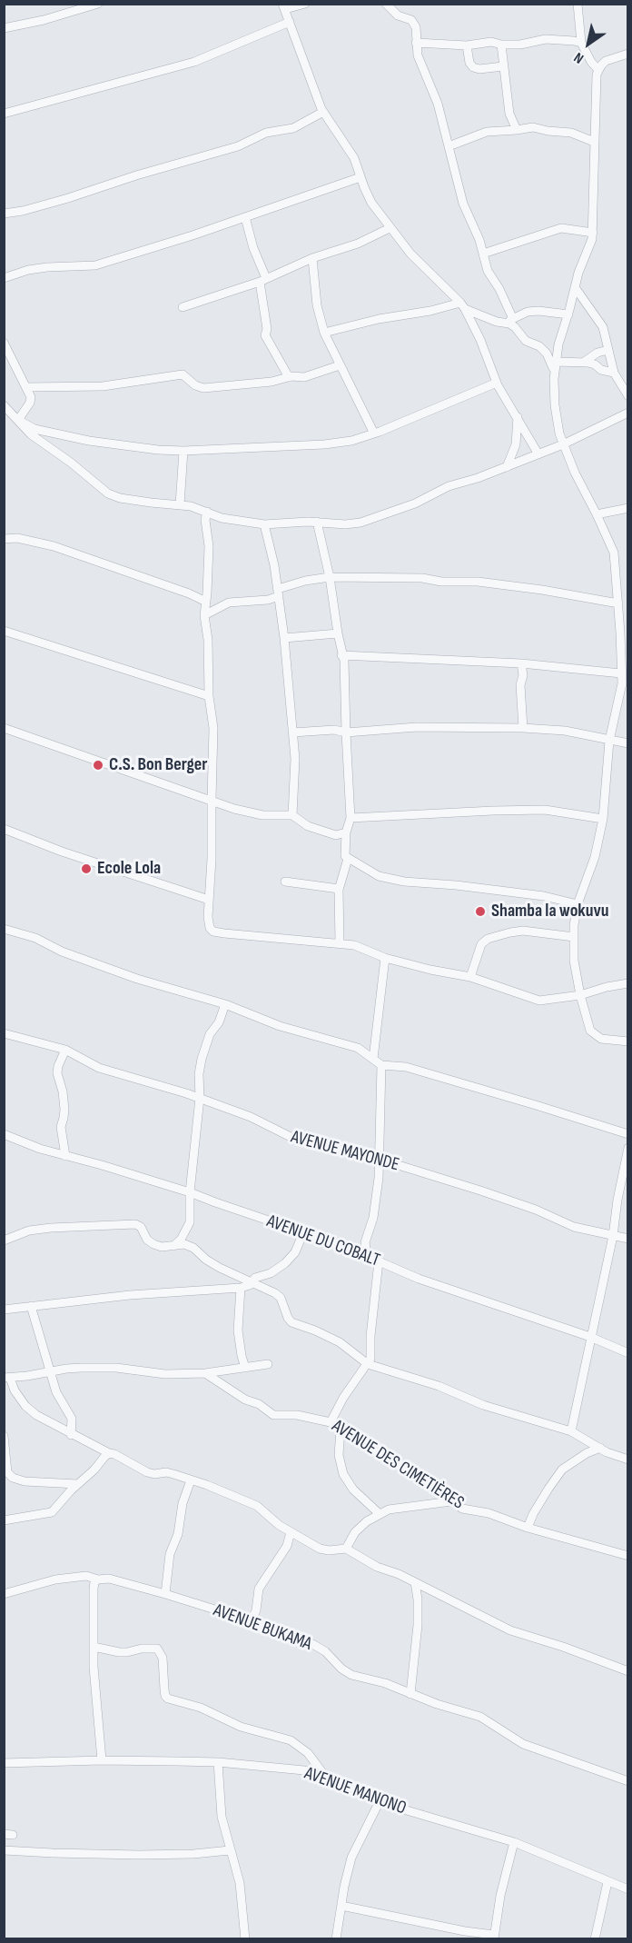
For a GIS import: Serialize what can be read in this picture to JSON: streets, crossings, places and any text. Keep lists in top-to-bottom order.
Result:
{
  "streets": {
    "street": [
      "AVENUE MAYONDE",
      "AVENUE DU COBALT",
      "AVENUE DES CIMETIÈRES",
      "AVENUE BUKAMA",
      "AVENUE MANONO"
    ]
  },
  "places": ["C.S. Bon Berger", "Ecole Lola", "Shamba la wokuvu"],
  "north": "bottom left"
}
